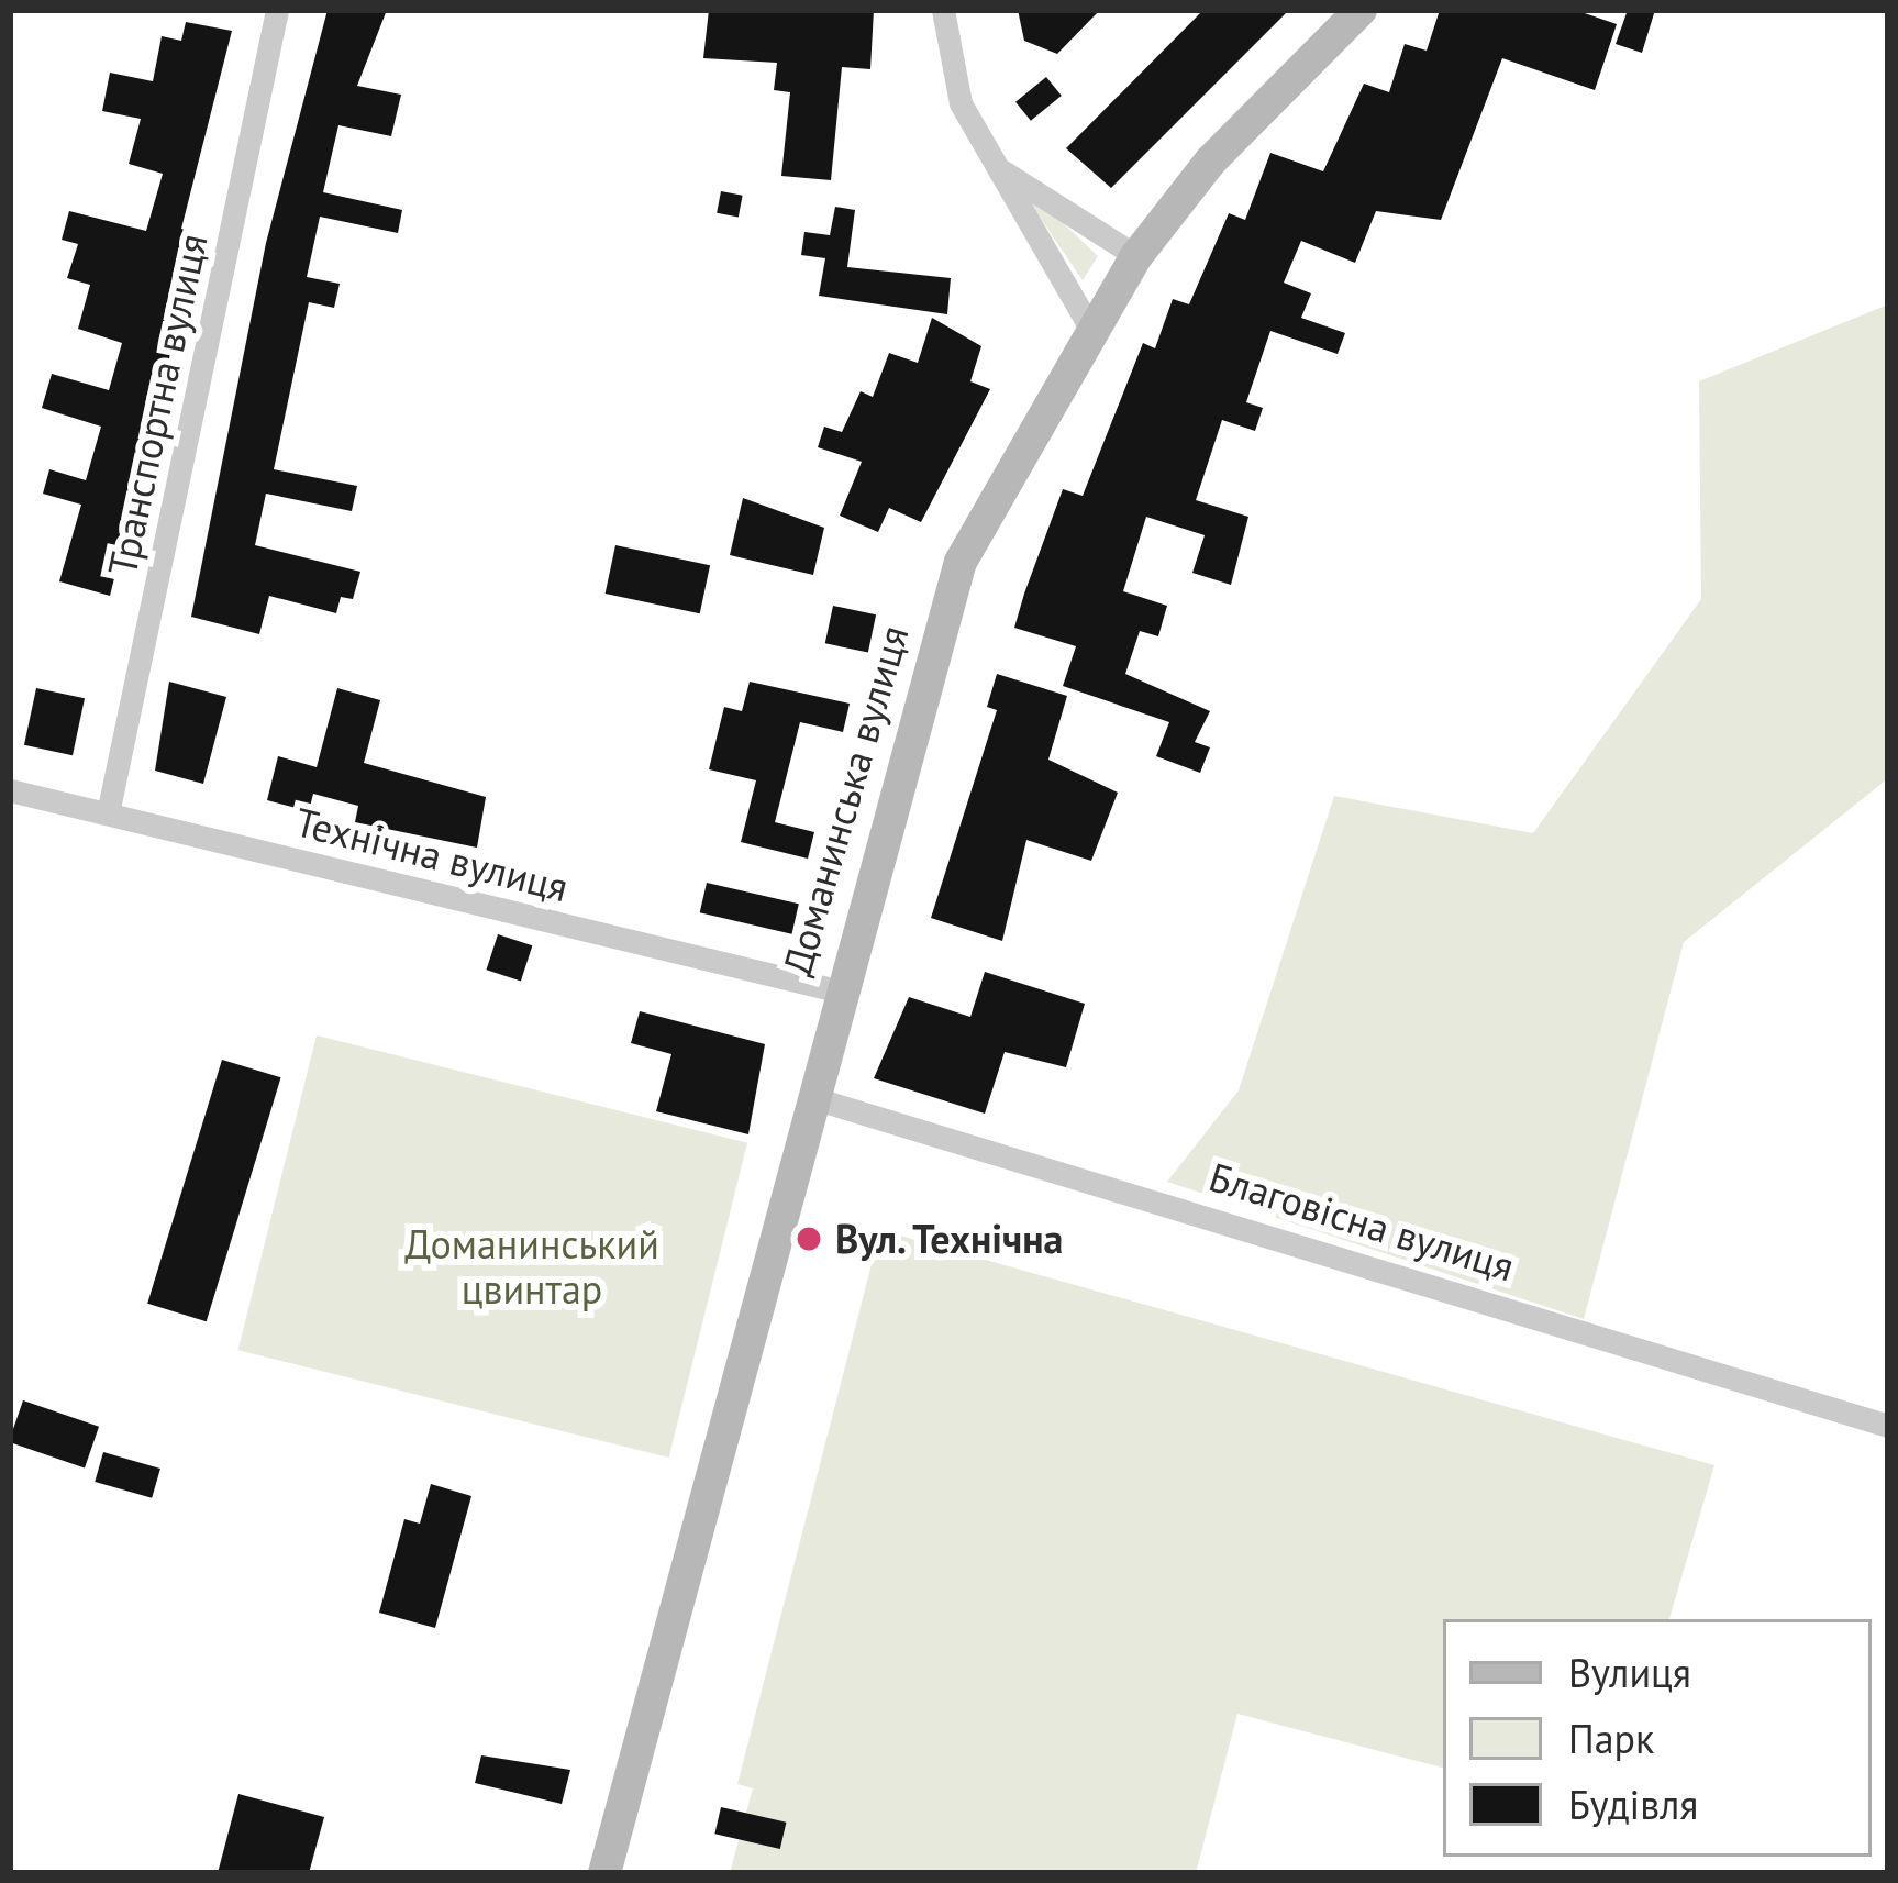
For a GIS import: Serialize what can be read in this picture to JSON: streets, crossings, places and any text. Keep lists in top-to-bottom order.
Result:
{
  "streets": {
    "main road": ["Доманинська вулиця"],
    "street": ["Транспортна вулиця", "Технічна вулиця", "Благовісна вулиця"]
  },
  "crossings": [
    ["Транспортна вулиця", "Технічна вулиця"],
    ["Доманинська вулиця", "Технічна вулиця"],
    ["Доманинська вулиця", "Благовісна вулиця"]
  ],
  "parks": ["Доманинський цвинтар"],
  "places": ["Вул. Технічна"],
  "legend": ["Вулиця", "Парк", "Будівля"]
}
